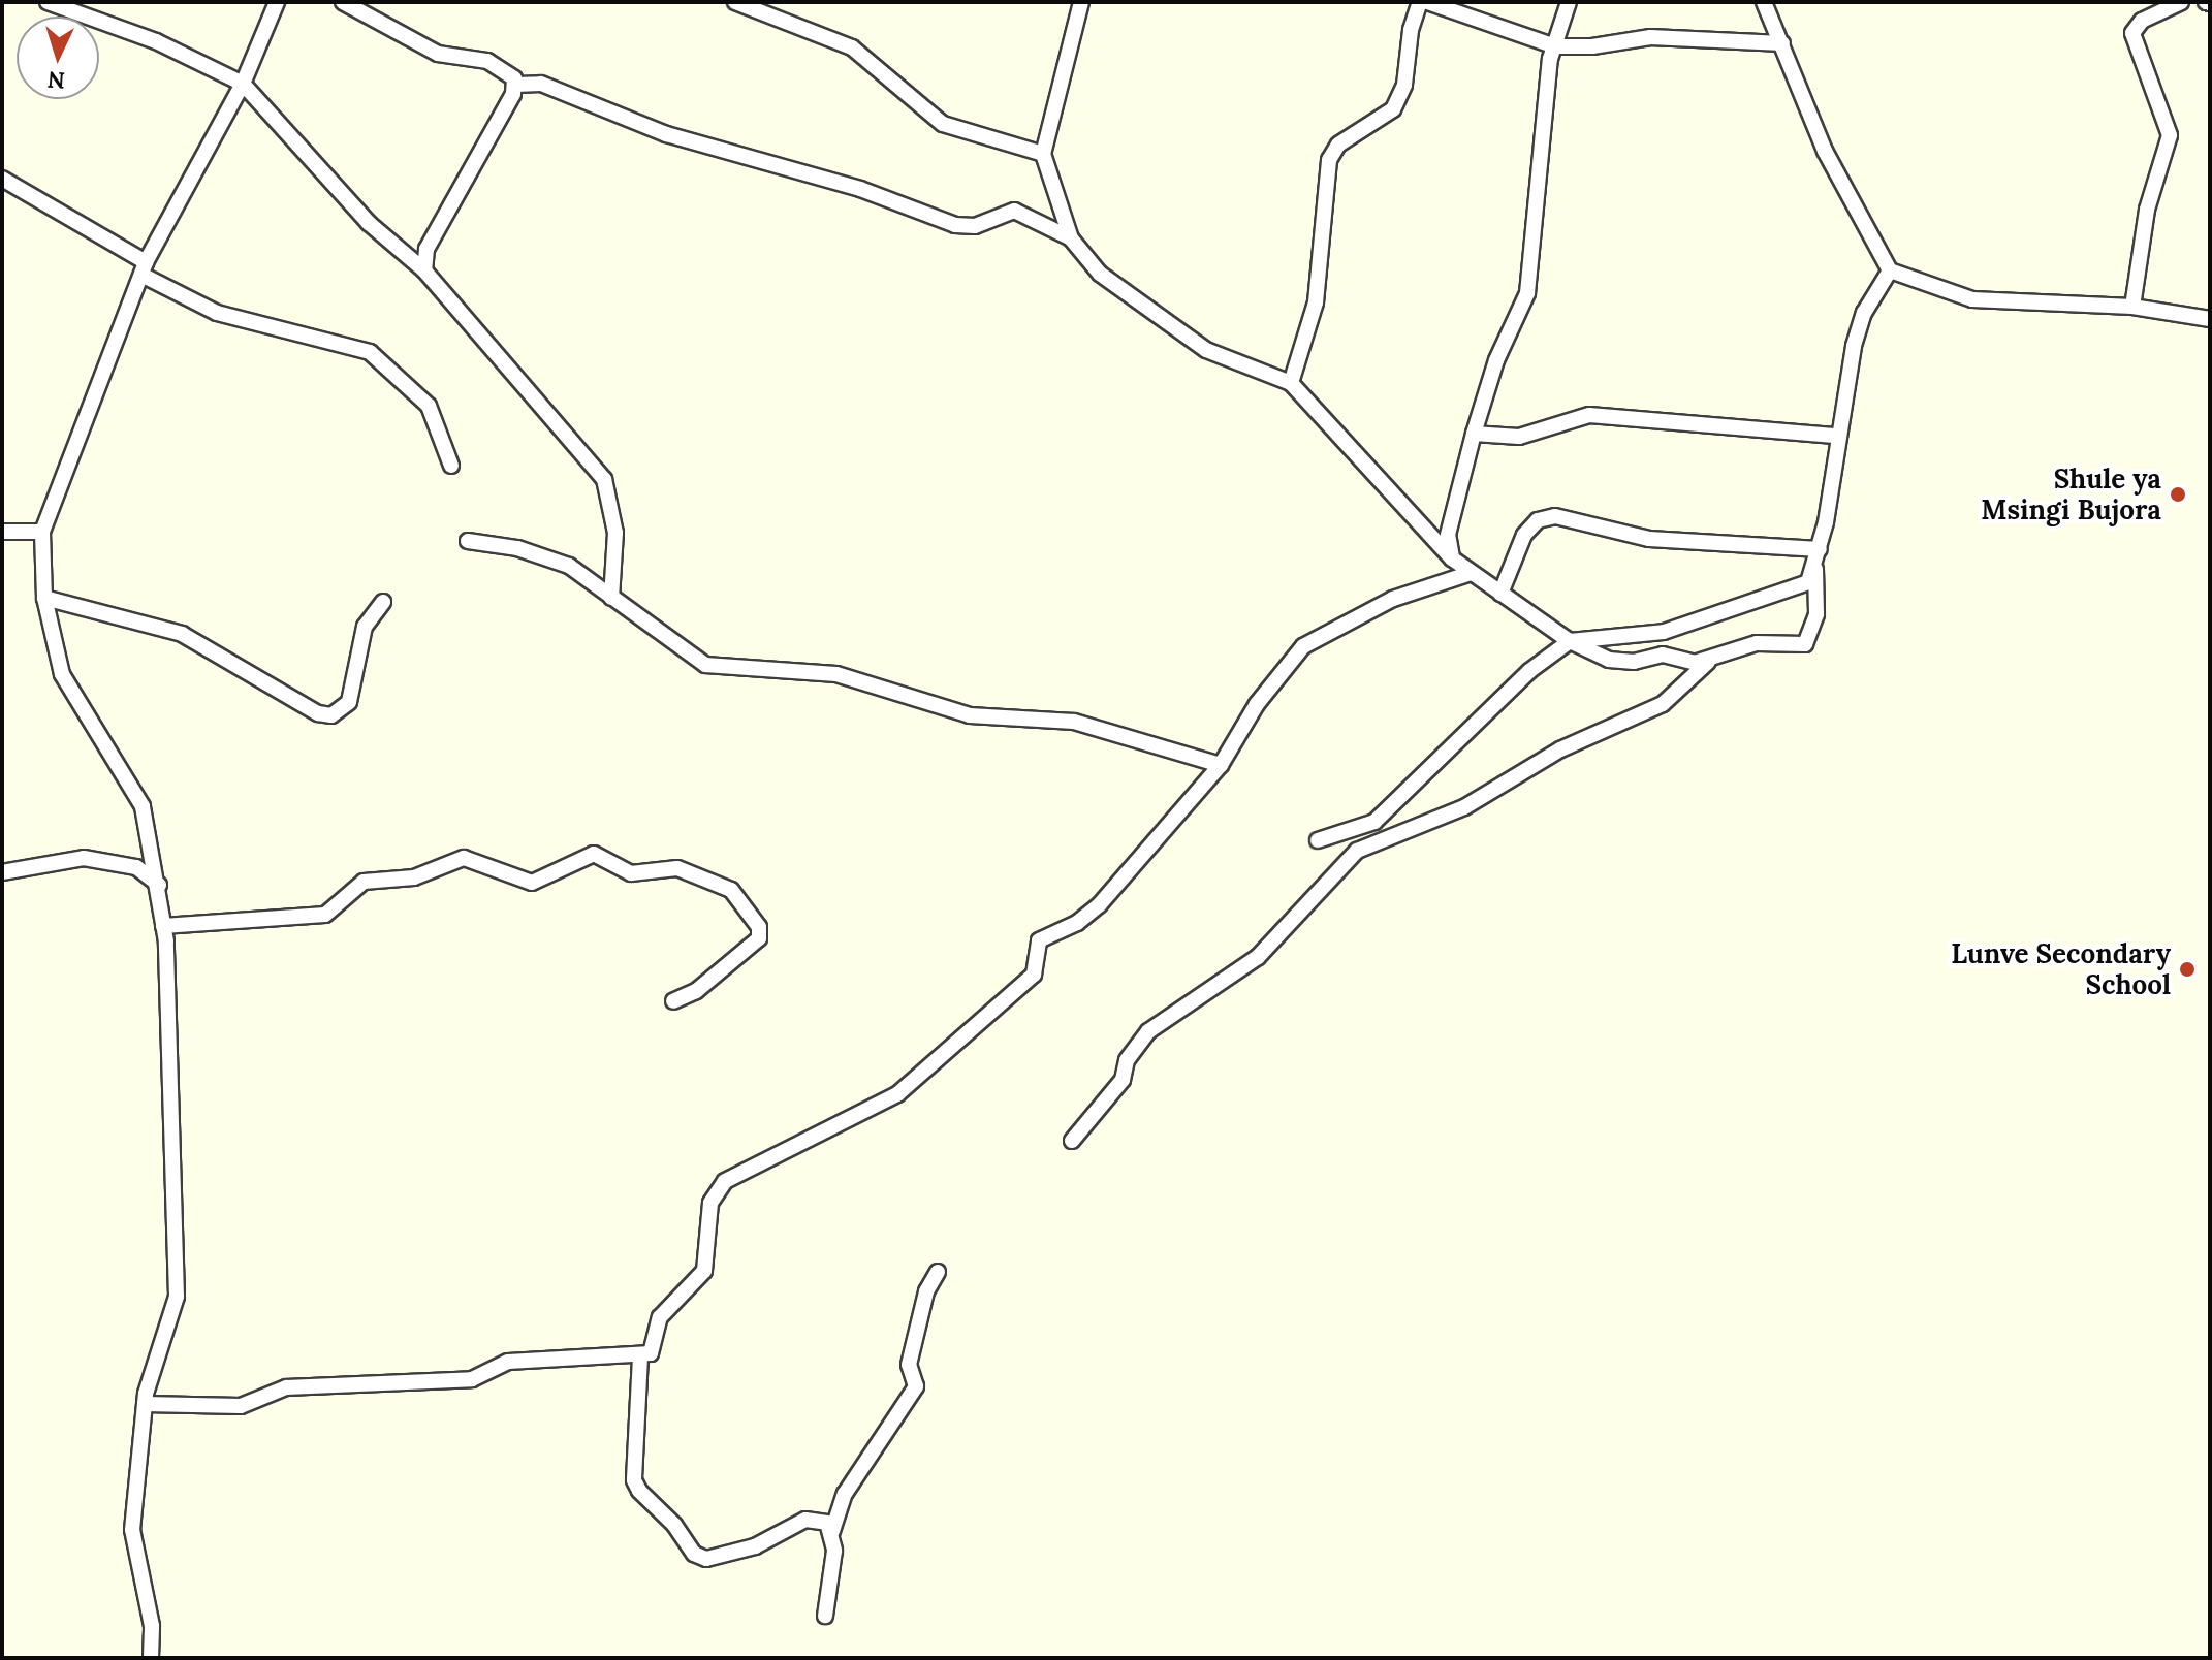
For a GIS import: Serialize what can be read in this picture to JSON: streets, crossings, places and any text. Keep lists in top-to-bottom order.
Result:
{
  "places": ["Shule ya Msingi Bujora", "Lunve Secondary School"],
  "north": "bottom"
}
